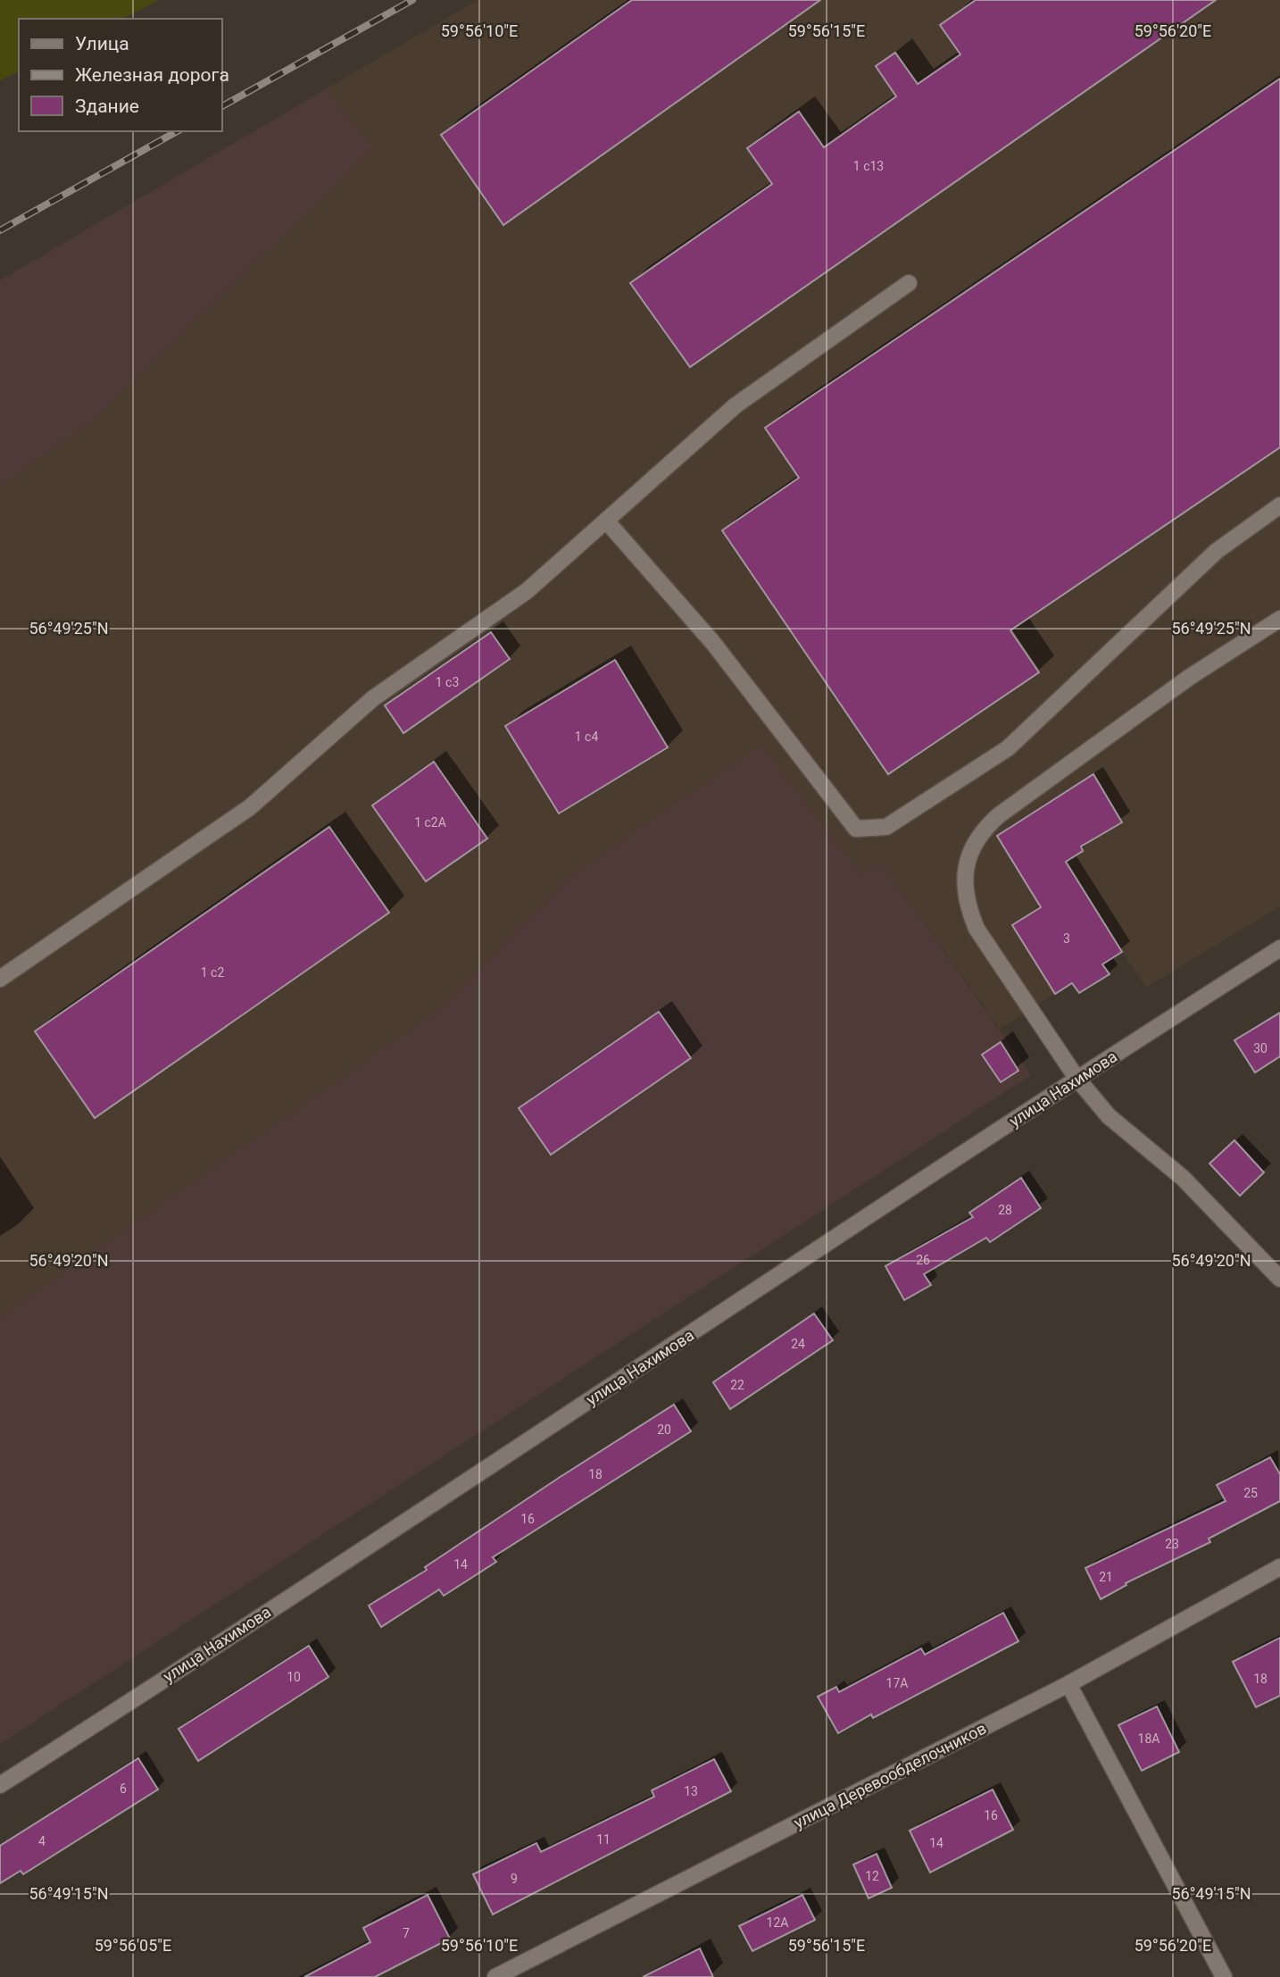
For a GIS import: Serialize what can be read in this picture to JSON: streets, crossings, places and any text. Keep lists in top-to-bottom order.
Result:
{
  "streets": {
    "street": ["улица Нахимова", "улица Деревообделочников"]
  },
  "house_numbers": [
    "1 с13",
    "1 с3",
    "1 с4",
    "1 с2А",
    "3",
    "1 с2",
    "30",
    "28",
    "26",
    "24",
    "22",
    "20",
    "18",
    "25",
    "16",
    "23",
    "14",
    "21",
    "10",
    "18",
    "17А",
    "18А",
    "6",
    "13",
    "16",
    "11",
    "4",
    "14",
    "12",
    "9",
    "12А",
    "7"
  ],
  "legend": ["Улица", "Железная дорога", "Здание"],
  "coordinates": [
    "59°56'10\"E",
    "59°56'15\"E",
    "59°56'20\"E",
    "56°49'25\"N",
    "56°49'20\"N",
    "56°49'15\"N",
    "59°56'05\"E"
  ]
}
